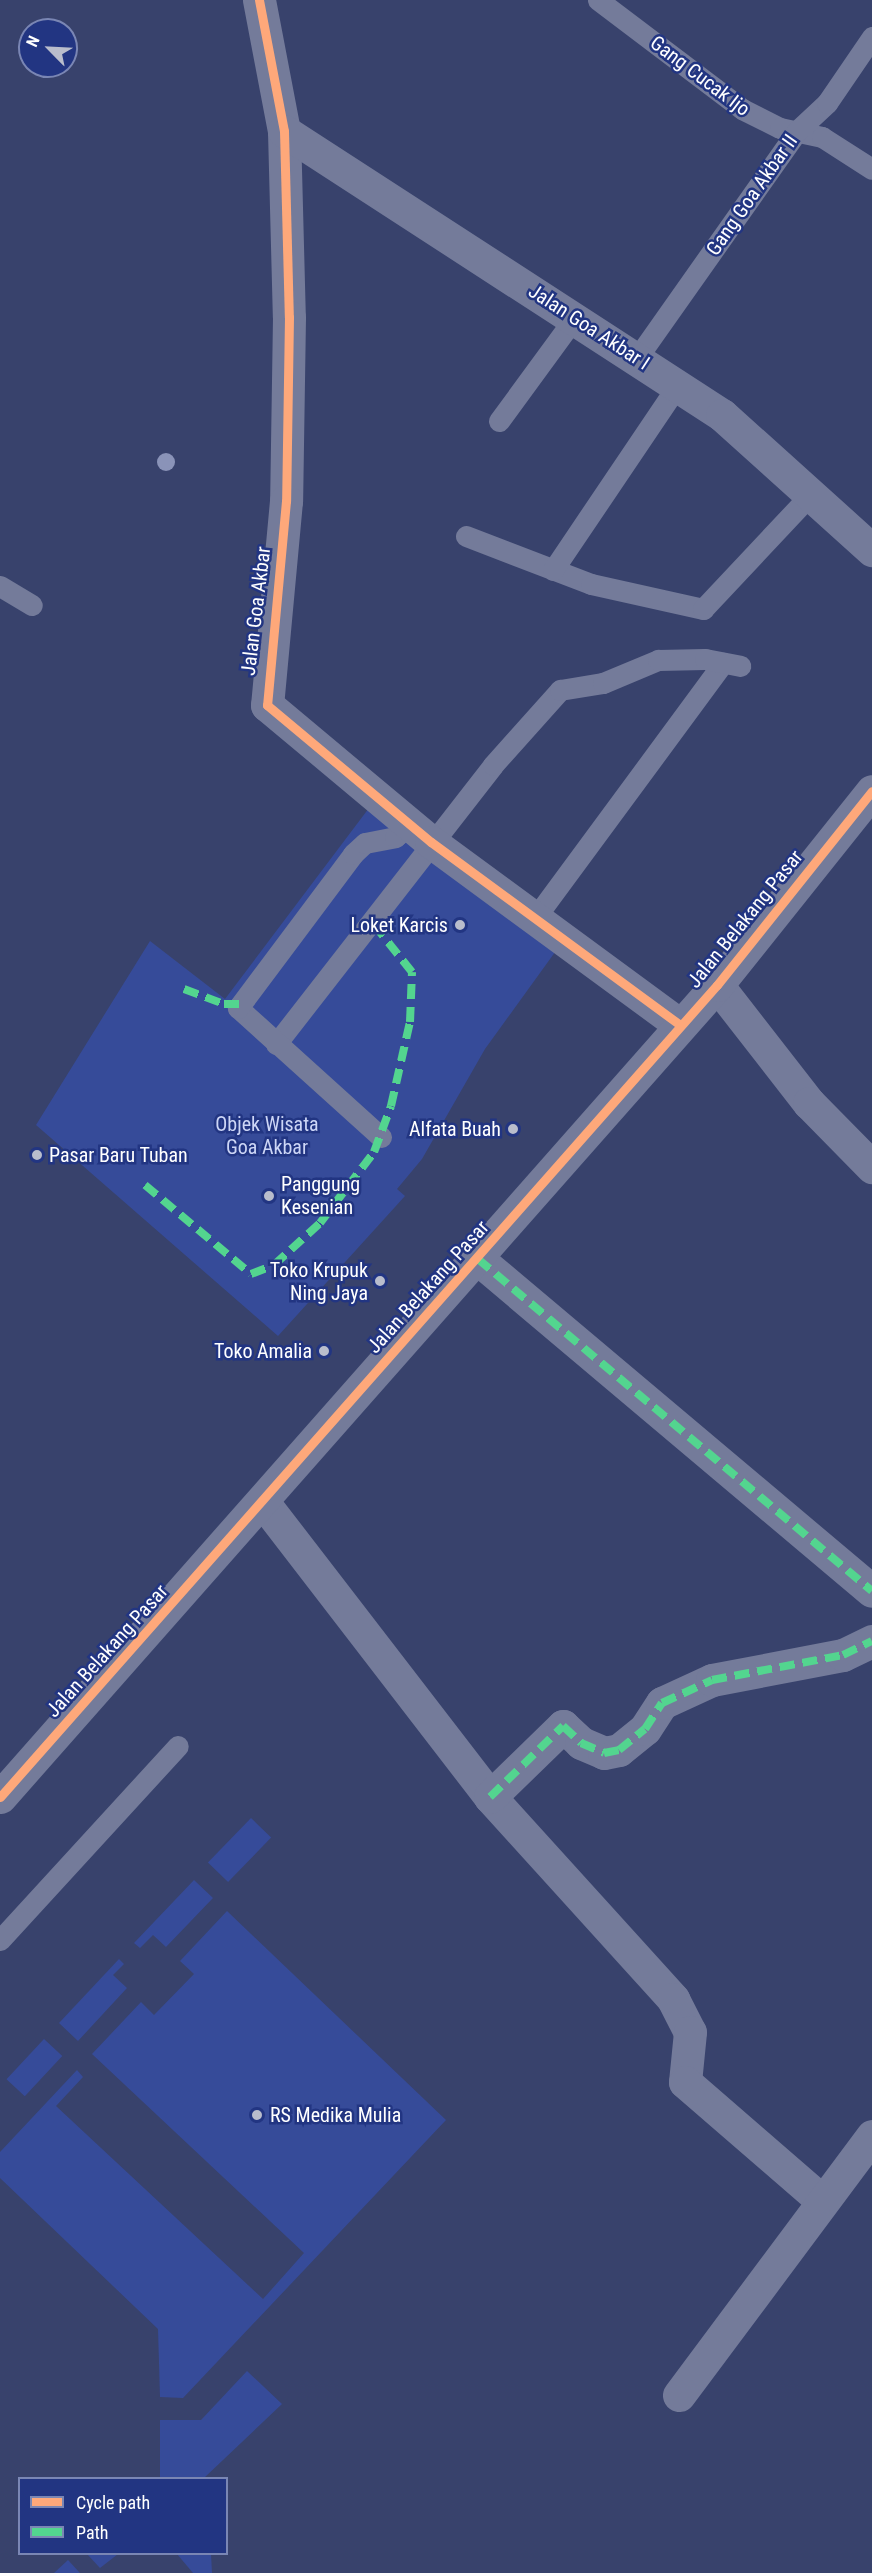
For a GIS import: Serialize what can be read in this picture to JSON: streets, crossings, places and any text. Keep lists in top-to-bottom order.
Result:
{
  "streets": {
    "street": ["Jalan Goa Akbar I", "Jalan Goa Akbar", "Jalan Belakang Pasar"],
    "lane": ["Gang Cucak Ijo", "Gang Goa Akbar II"]
  },
  "crossings": [
    ["Gang Cucak Ijo", "Gang Goa Akbar II"],
    ["Gang Goa Akbar II", "Jalan Goa Akbar I"],
    ["Jalan Goa Akbar I", "Jalan Goa Akbar"],
    ["Jalan Goa Akbar", "Jalan Belakang Pasar"]
  ],
  "parks": ["Objek Wisata Goa Akbar"],
  "places": [
    "Loket Karcis",
    "Alfata Buah",
    "Pasar Baru Tuban",
    "Panggung Kesenian",
    "Toko Krupuk Ning Jaya",
    "Toko Amalia",
    "RS Medika Mulia"
  ],
  "legend": ["Cycle path", "Path"],
  "north": "top left"
}
